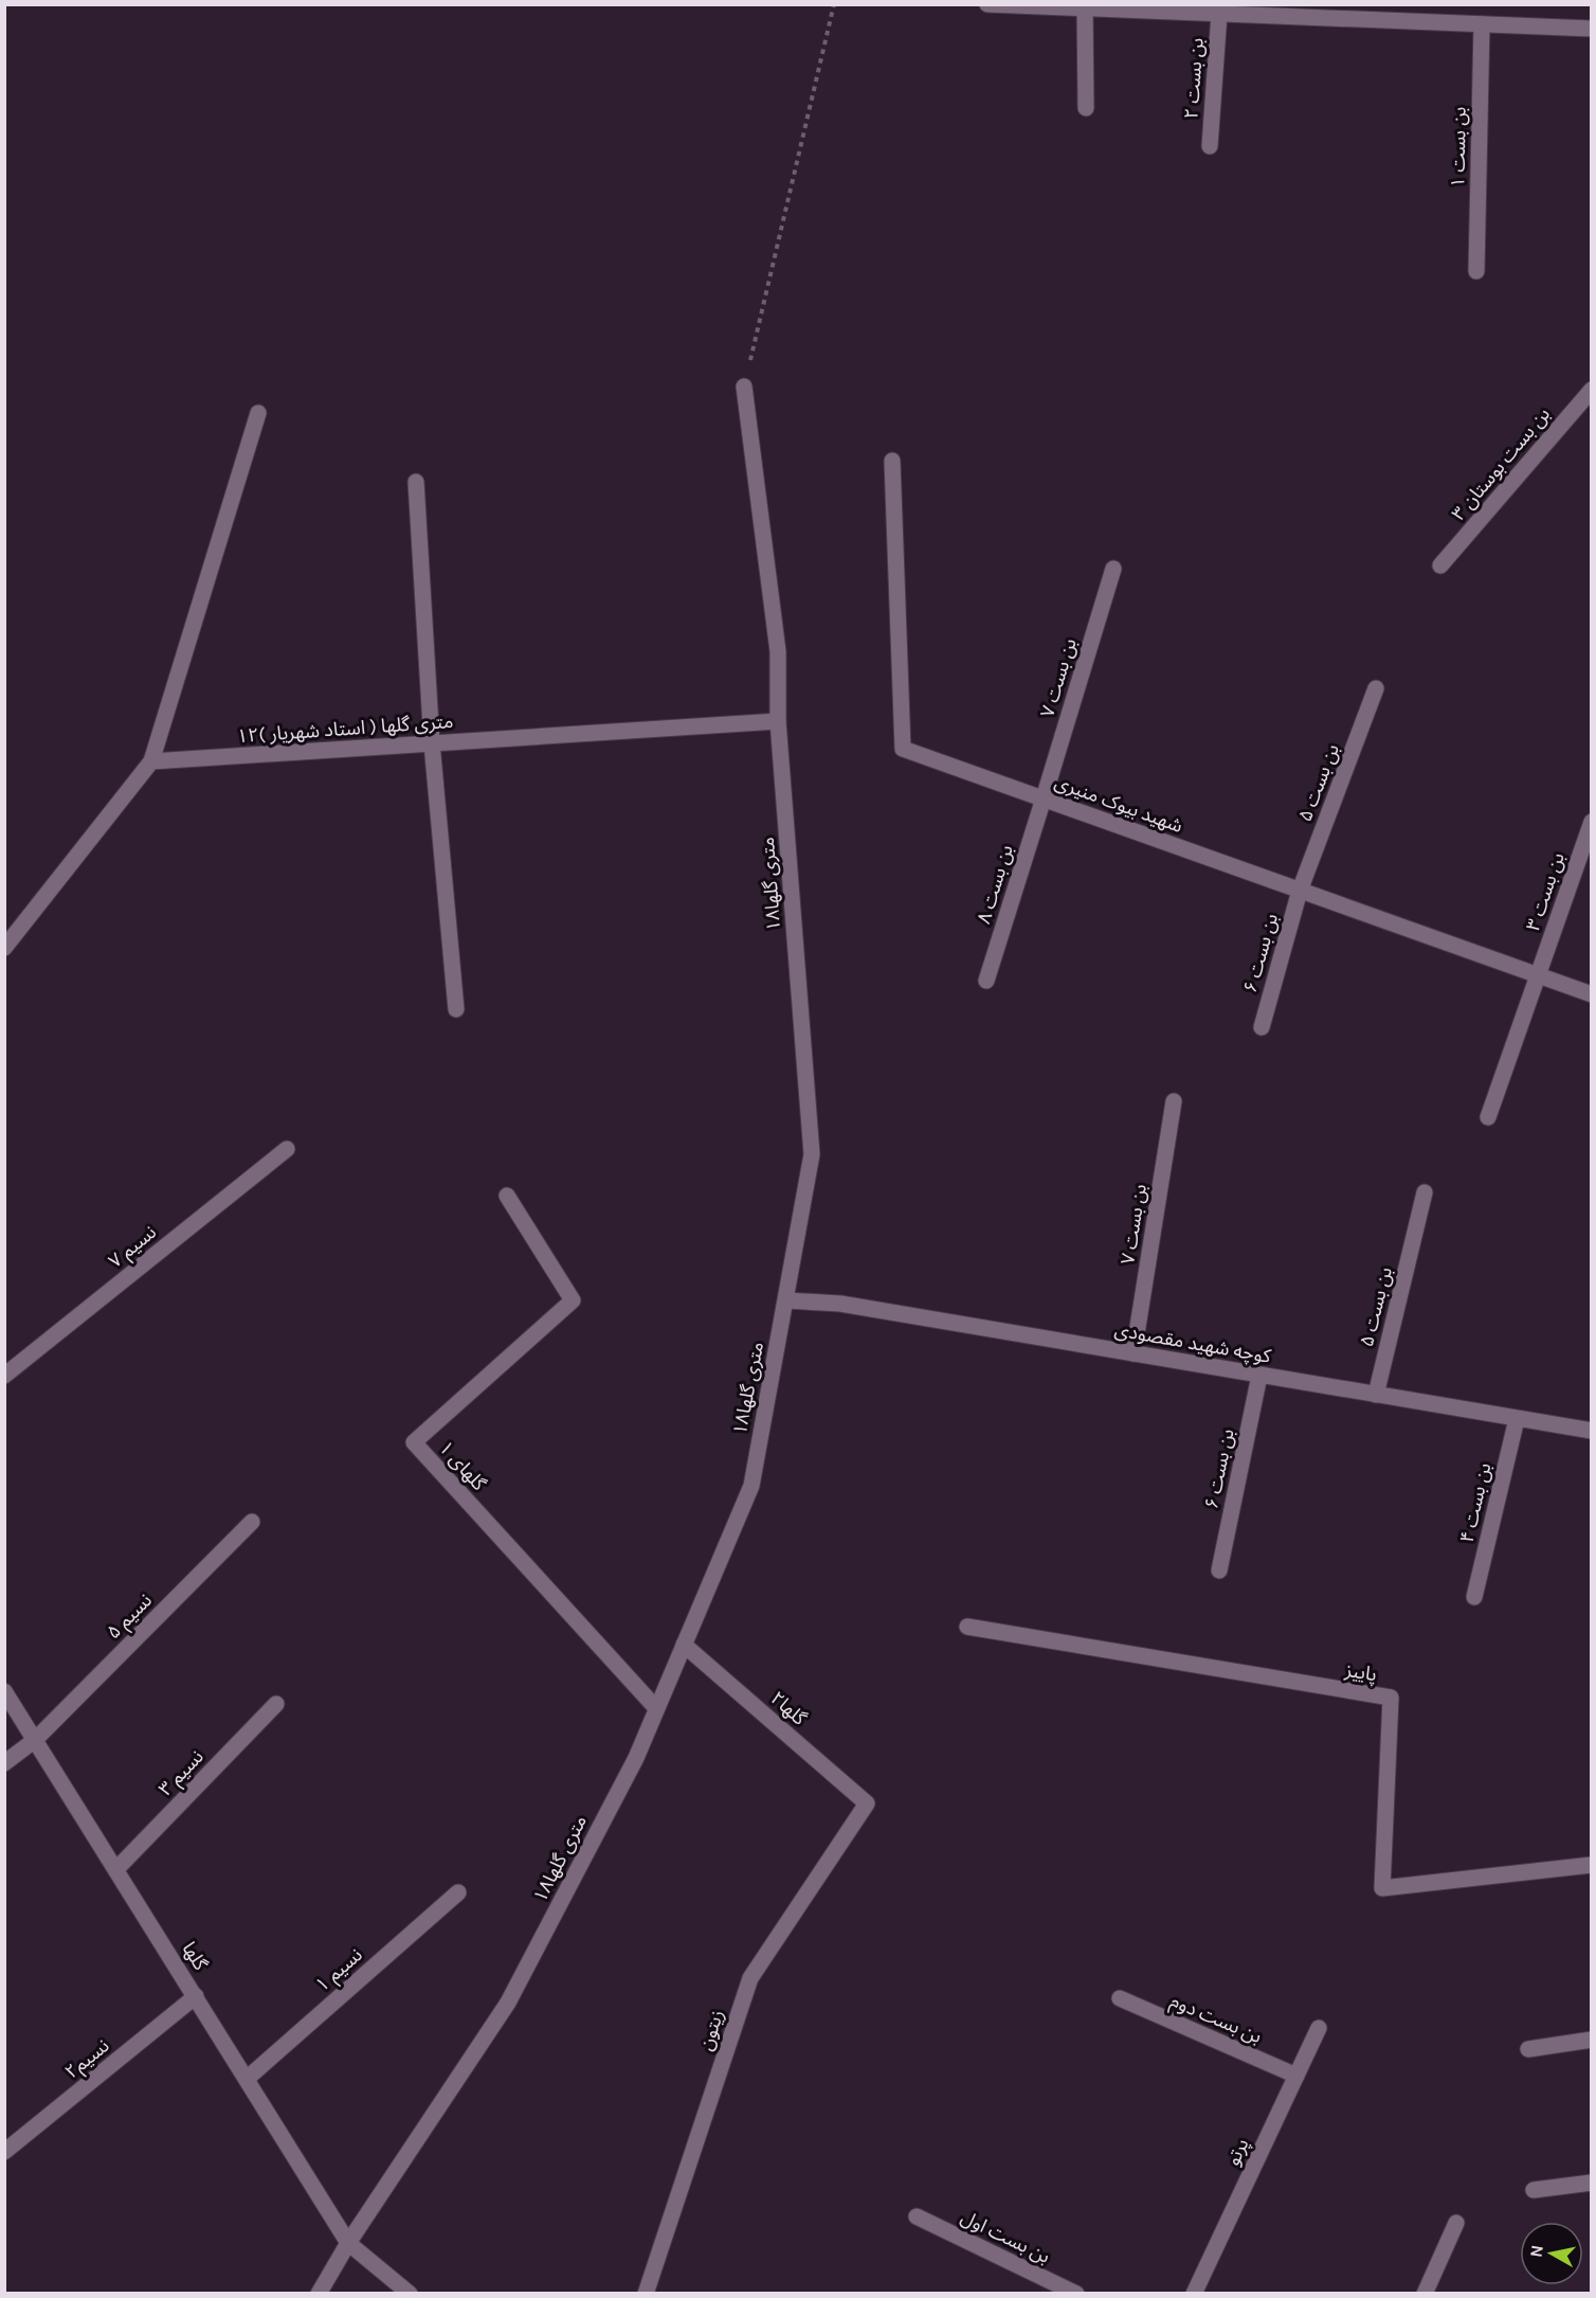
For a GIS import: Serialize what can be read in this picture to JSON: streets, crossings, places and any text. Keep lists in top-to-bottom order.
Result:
{
  "streets": {
    "street": [
      "بن بست ۲",
      "بن بست ۱",
      "بن بست بوستان ۳",
      "بن بست ۷",
      "۱۲متری گلها ( استاد شهریار )",
      "بن بست ۵",
      "شهید بیوک منیری",
      "۱۸متری گلها",
      "بن بست ۸",
      "بن بست ۳",
      "بن بست ۶",
      "نسیم ۷",
      "کوچه شهید مقصودی",
      "گلهای ۱",
      "بن بست ۴",
      "نسیم ۵",
      "پاییز",
      "گلها۲",
      "نسیم ۳",
      "گلها",
      "نسیم ۱",
      "بن بست دوم",
      "زیتون",
      "نسیم۲",
      "پرتو",
      "بن بست اول"
    ]
  },
  "crossings": [
    ["بن بست ۷", "شهید بیوک منیری"],
    ["بن بست ۷", "بن بست ۸"],
    ["بن بست ۷", "کوچه شهید مقصودی"],
    ["۱۲متری گلها ( استاد شهریار )", "۱۸متری گلها"],
    ["بن بست ۵", "شهید بیوک منیری"],
    ["بن بست ۵", "بن بست ۶"],
    ["بن بست ۵", "کوچه شهید مقصودی"],
    ["شهید بیوک منیری", "بن بست ۸"],
    ["شهید بیوک منیری", "بن بست ۳"],
    ["شهید بیوک منیری", "بن بست ۶"],
    ["۱۸متری گلها", "کوچه شهید مقصودی"],
    ["۱۸متری گلها", "گلهای ۱"],
    ["۱۸متری گلها", "گلها۲"],
    ["۱۸متری گلها", "گلها"],
    ["بن بست ۶", "کوچه شهید مقصودی"],
    ["کوچه شهید مقصودی", "بن بست ۴"],
    ["نسیم ۵", "گلها"],
    ["گلها۲", "زیتون"],
    ["نسیم ۳", "گلها"],
    ["گلها", "نسیم ۱"],
    ["گلها", "نسیم۲"],
    ["بن بست دوم", "پرتو"]
  ],
  "north": "left"
}
